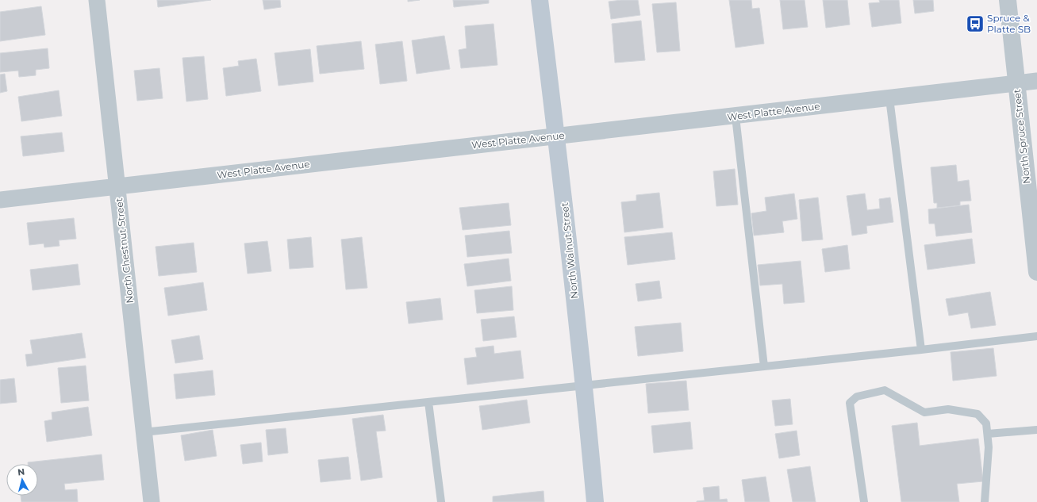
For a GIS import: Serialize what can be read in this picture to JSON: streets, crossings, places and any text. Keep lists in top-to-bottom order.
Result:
{
  "streets": {
    "main road": ["North Walnut Street"],
    "street": ["West Platte Avenue", "North Spruce Street", "North Chestnut Street"]
  },
  "crossings": [
    ["West Platte Avenue", "North Spruce Street"],
    ["West Platte Avenue", "North Chestnut Street"],
    ["West Platte Avenue", "North Walnut Street"]
  ],
  "places": {
    "bus stop": ["Spruce & Platte SB"]
  },
  "north": "top"
}
